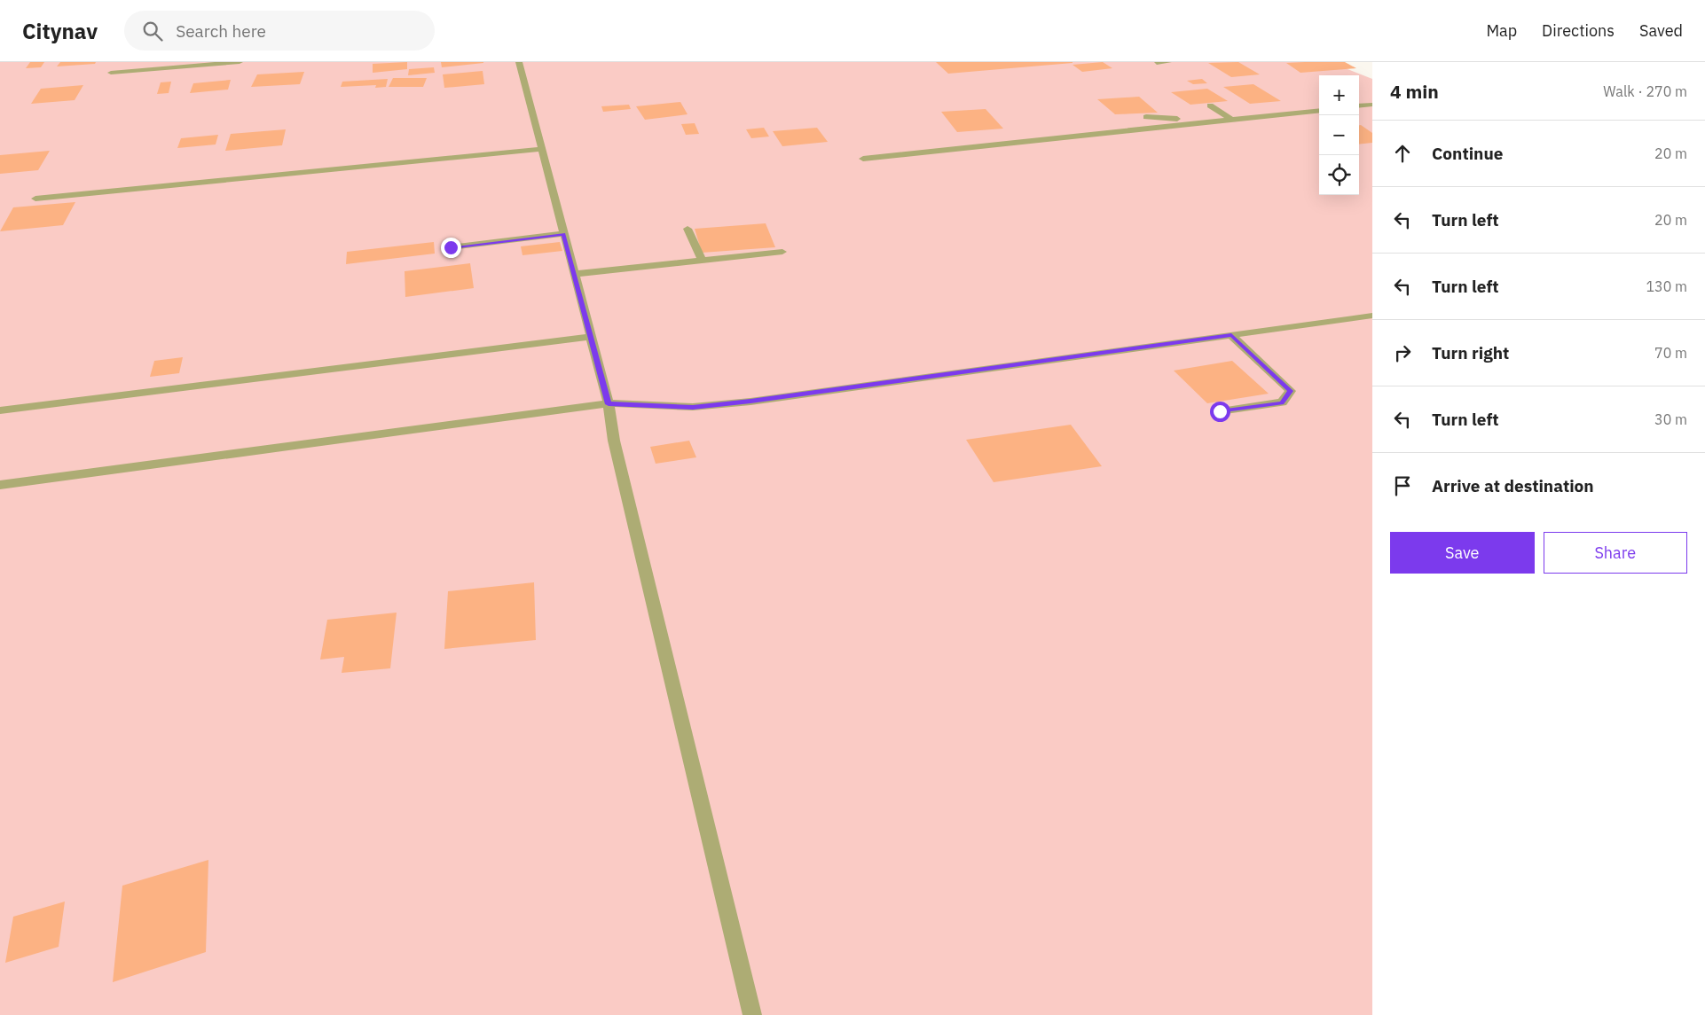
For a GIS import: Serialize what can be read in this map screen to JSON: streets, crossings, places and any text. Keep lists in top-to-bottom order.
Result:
{
  "page": {
    "header": "Citynav",
    "search": "Search here",
    "nav": ["Map", "Directions", "Saved"],
    "heading": ["4 min", "Walk · 270 m"],
    "map_buttons": ["+", "−"],
    "list": [
      ["Continue", "20 m"],
      ["Turn left", "20 m"],
      ["Turn left", "130 m"],
      ["Turn right", "70 m"],
      ["Turn left", "30 m"],
      "Arrive at destination"
    ],
    "buttons": ["Save", "Share"]
  }
}
